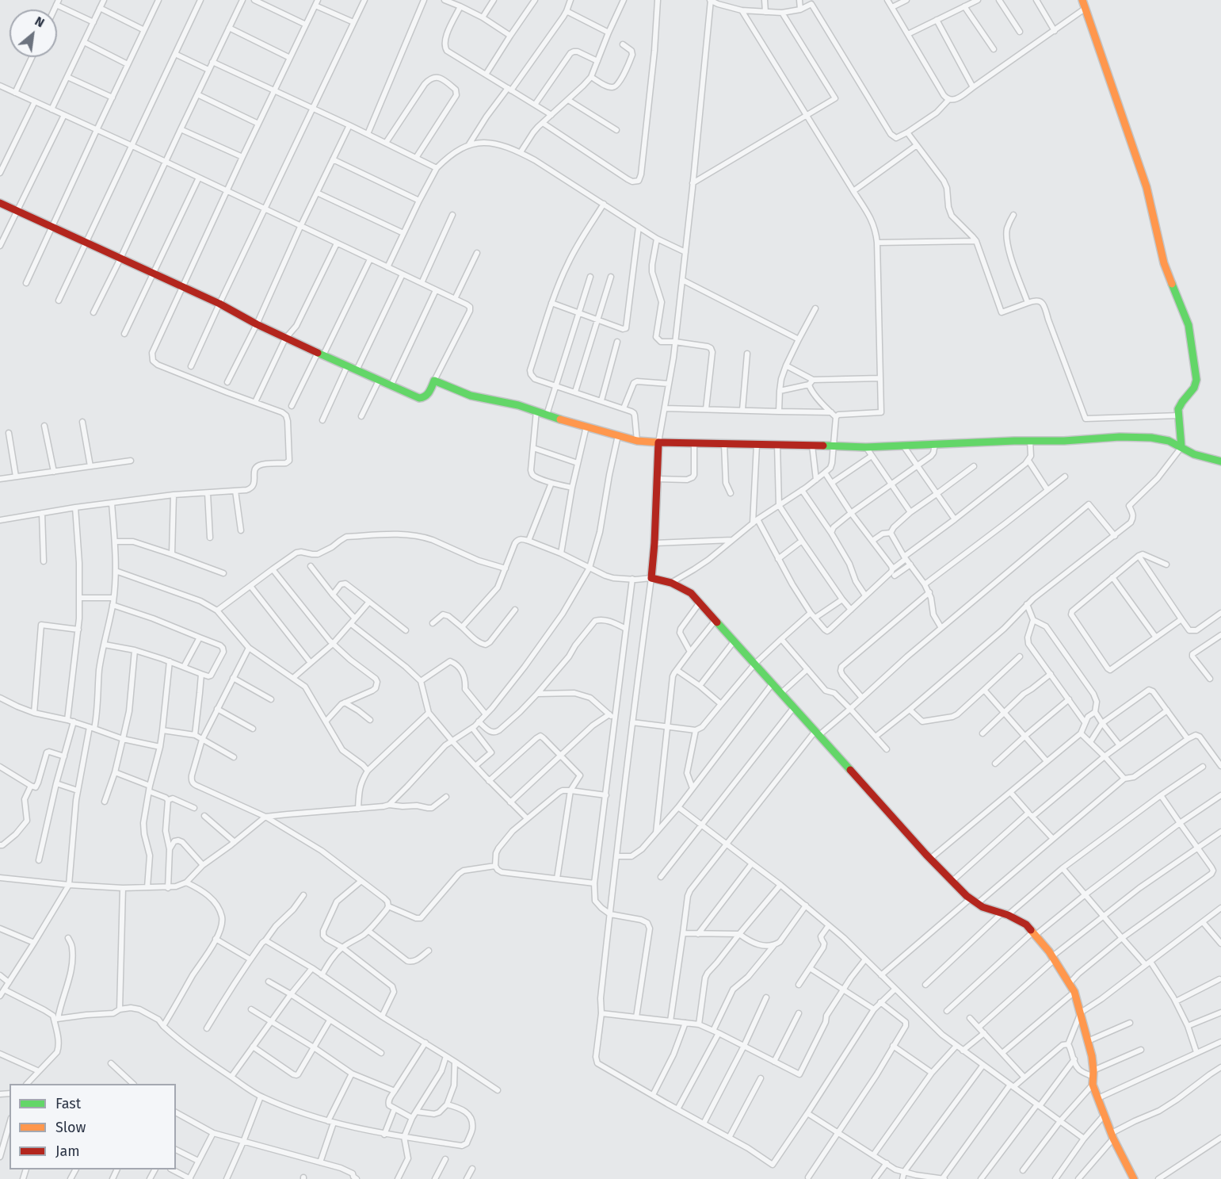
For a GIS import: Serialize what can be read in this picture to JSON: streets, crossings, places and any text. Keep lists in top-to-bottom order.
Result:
{
  "legend": ["Fast", "Slow", "Jam"],
  "north": "top right"
}
